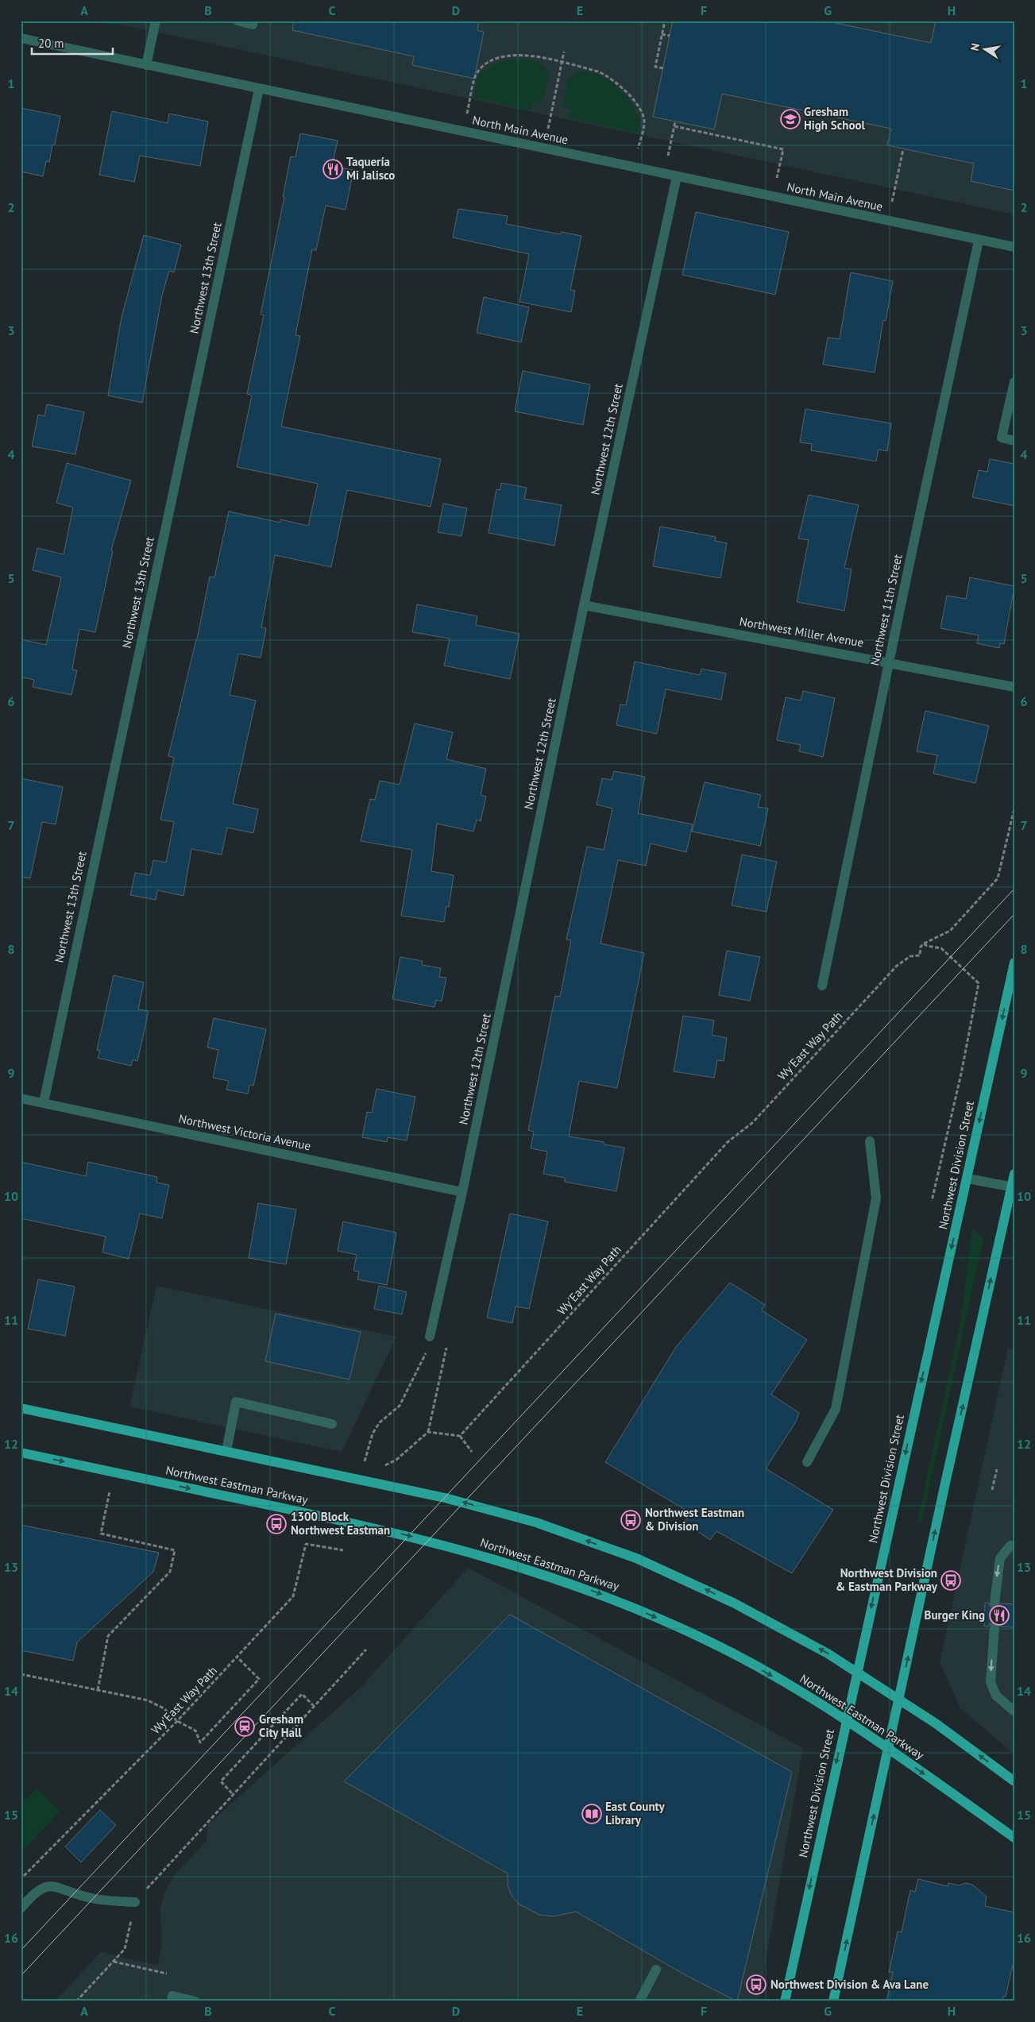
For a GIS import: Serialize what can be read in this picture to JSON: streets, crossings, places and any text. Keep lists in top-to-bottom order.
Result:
{
  "streets": {
    "main road": ["Northwest Division Street", "Northwest Eastman Parkway"],
    "street": [
      "North Main Avenue",
      "Northwest 13th Street",
      "Northwest 12th Street",
      "Northwest 11th Street",
      "Northwest Miller Avenue",
      "Northwest Victoria Avenue"
    ],
    "path": ["Wy'East Way Path"]
  },
  "crossings": [
    ["North Main Avenue", "Northwest 13th Street"],
    ["North Main Avenue", "Northwest 12th Street"],
    ["North Main Avenue", "Northwest 11th Street"],
    ["Northwest 13th Street", "Northwest Victoria Avenue"],
    ["Northwest 12th Street", "Northwest Miller Avenue"],
    ["Northwest 12th Street", "Northwest Victoria Avenue"],
    ["Northwest 11th Street", "Northwest Miller Avenue"],
    ["Northwest Division Street", "Northwest Eastman Parkway"]
  ],
  "places": {
    "school or university": ["Gresham High School"],
    "restaurant": ["Taquería Mi Jalisco", "Burger King"],
    "bus stop": [
      "Northwest Eastman & Division",
      "1300 Block Northwest Eastman",
      "Northwest Division & Eastman Parkway",
      "Northwest Division & Ava Lane"
    ],
    "station": ["Gresham City Hall"],
    "library": ["East County Library"]
  },
  "scale_bar": "20 m",
  "north": "left",
  "grid": {
    "columns": [
      "A",
      "B",
      "C",
      "D",
      "E",
      "F",
      "G",
      "H"
    ],
    "rows": [
      "1",
      "2",
      "3",
      "4",
      "5",
      "6",
      "7",
      "8",
      "9",
      "10",
      "11",
      "12",
      "13",
      "14",
      "15",
      "16"
    ]
  }
}
